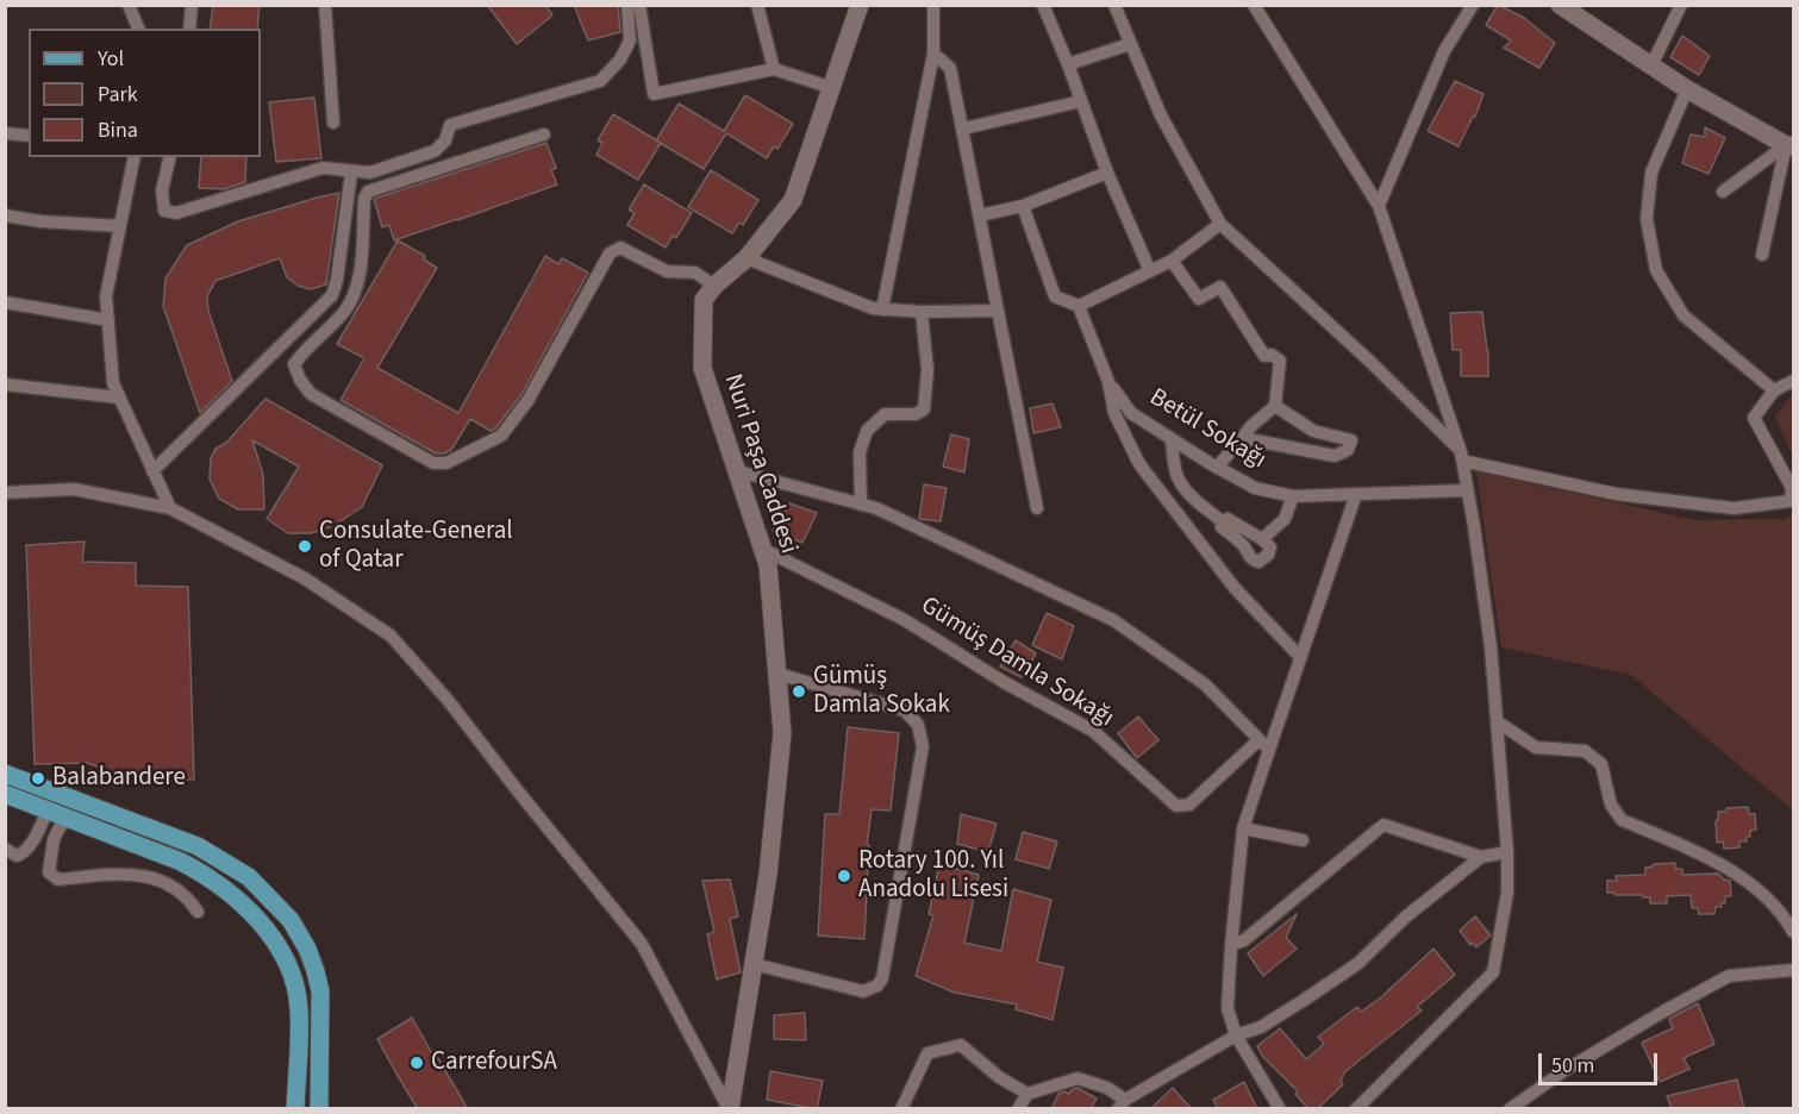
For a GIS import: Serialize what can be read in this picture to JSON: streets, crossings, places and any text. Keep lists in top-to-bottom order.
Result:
{
  "streets": {
    "street": ["Betül Sokağı", "Nuri Paşa Caddesi", "Gümüş Damla Sokağı"]
  },
  "crossings": [
    ["Betül Sokağı", "Gümüş Damla Sokağı"],
    ["Nuri Paşa Caddesi", "Gümüş Damla Sokağı"]
  ],
  "places": [
    "Consulate-General of Qatar",
    "Gümüş Damla Sokak",
    "Balabandere",
    "Rotary 100. Yıl Anadolu Lisesi",
    "CarrefourSA"
  ],
  "legend": ["Yol", "Park", "Bina"],
  "scale_bar": "50 m"
}
